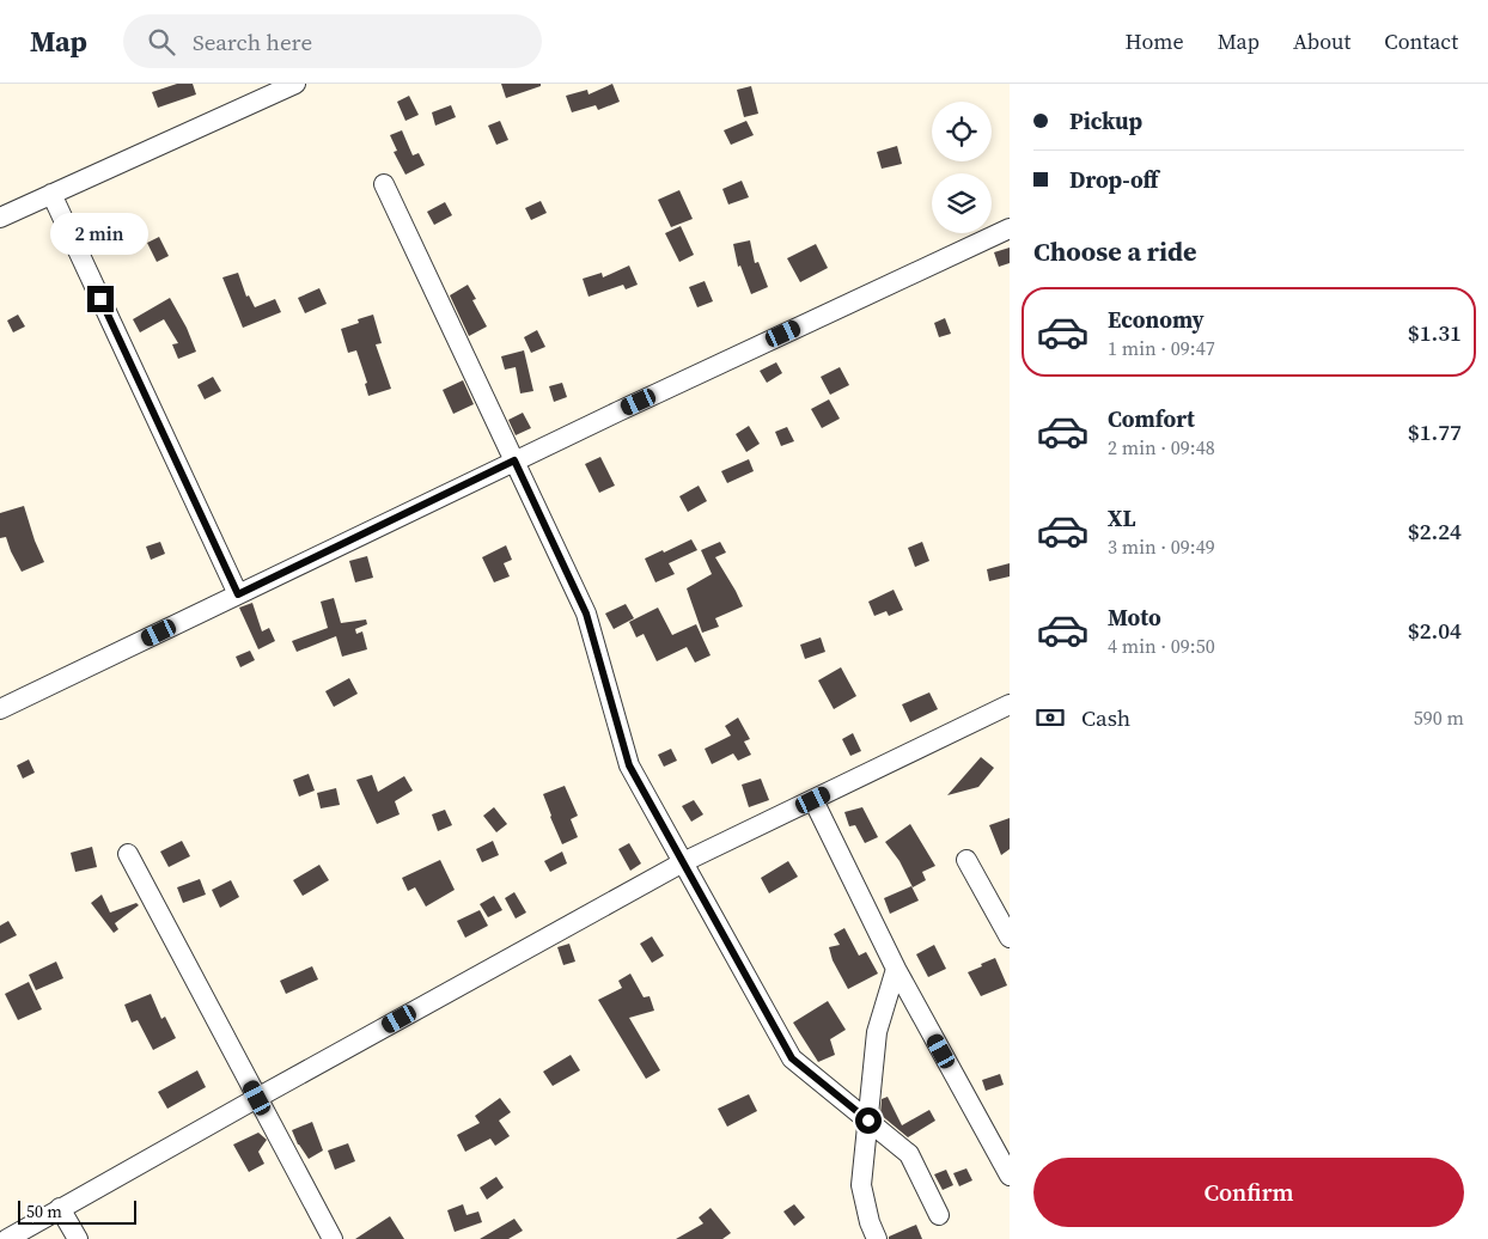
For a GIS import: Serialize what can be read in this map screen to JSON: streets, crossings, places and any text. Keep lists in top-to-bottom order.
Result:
{
  "scale_bar": "50 m",
  "page": {
    "header": "Map",
    "search": "Search here",
    "nav": [
      "Home",
      "Map",
      "About",
      "Contact"
    ],
    "banner": ["Pickup", "Drop-off"],
    "bubble": "2 min",
    "heading": "Choose a ride",
    "list": [
      {
        "name": "Economy",
        "note": "1 min · 09:47",
        "value": "$1.31"
      },
      {
        "name": "Comfort",
        "note": "2 min · 09:48",
        "value": "$1.77"
      },
      {
        "name": "XL",
        "note": "3 min · 09:49",
        "value": "$2.24"
      },
      {
        "name": "Moto",
        "note": "4 min · 09:50",
        "value": "$2.04"
      }
    ],
    "pay": ["Cash", "590 m"],
    "buttons": "Confirm",
    "scale": "50 m"
  }
}
